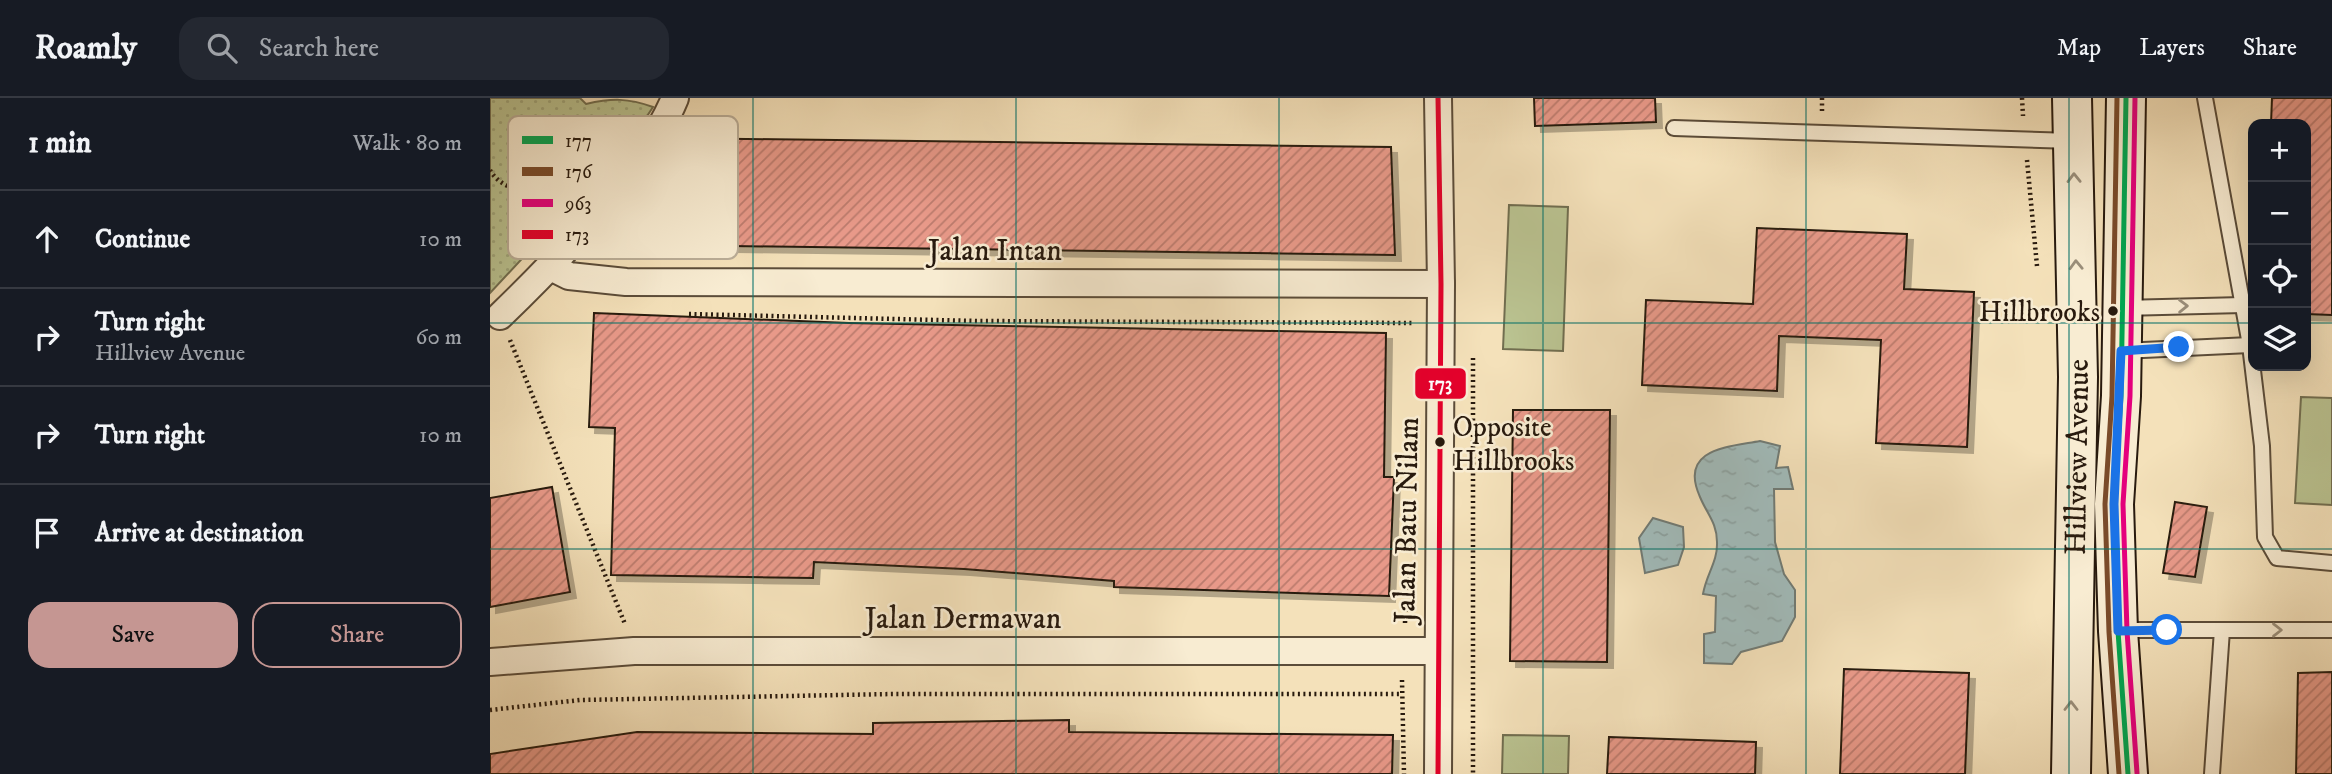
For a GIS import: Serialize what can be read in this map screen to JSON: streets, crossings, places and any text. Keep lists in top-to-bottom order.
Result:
{
  "streets": {
    "street": [
      "Jalan Intan",
      "Hillview Avenue",
      "Jalan Batu Nilam",
      "Jalan Dermawan"
    ]
  },
  "crossings": [
    ["Jalan Intan", "Jalan Batu Nilam"],
    ["Jalan Batu Nilam", "Jalan Dermawan"]
  ],
  "places": ["Hillbrooks", "Opposite Hillbrooks"],
  "lines": [
    "transit line 177",
    "transit line 176",
    "transit line 963",
    "transit line 173"
  ],
  "legend": [
    "177",
    "176",
    "963",
    "173"
  ],
  "page": {
    "header": "Roamly",
    "search": "Search here",
    "nav": ["Map", "Layers", "Share"],
    "heading": ["1 min", "Walk · 80 m"],
    "map_buttons": ["+", "−"],
    "list": [
      ["Continue", "10 m"],
      ["Turn right", "Hillview Avenue", "60 m"],
      ["Turn right", "10 m"],
      "Arrive at destination"
    ],
    "buttons": ["Save", "Share"]
  }
}
